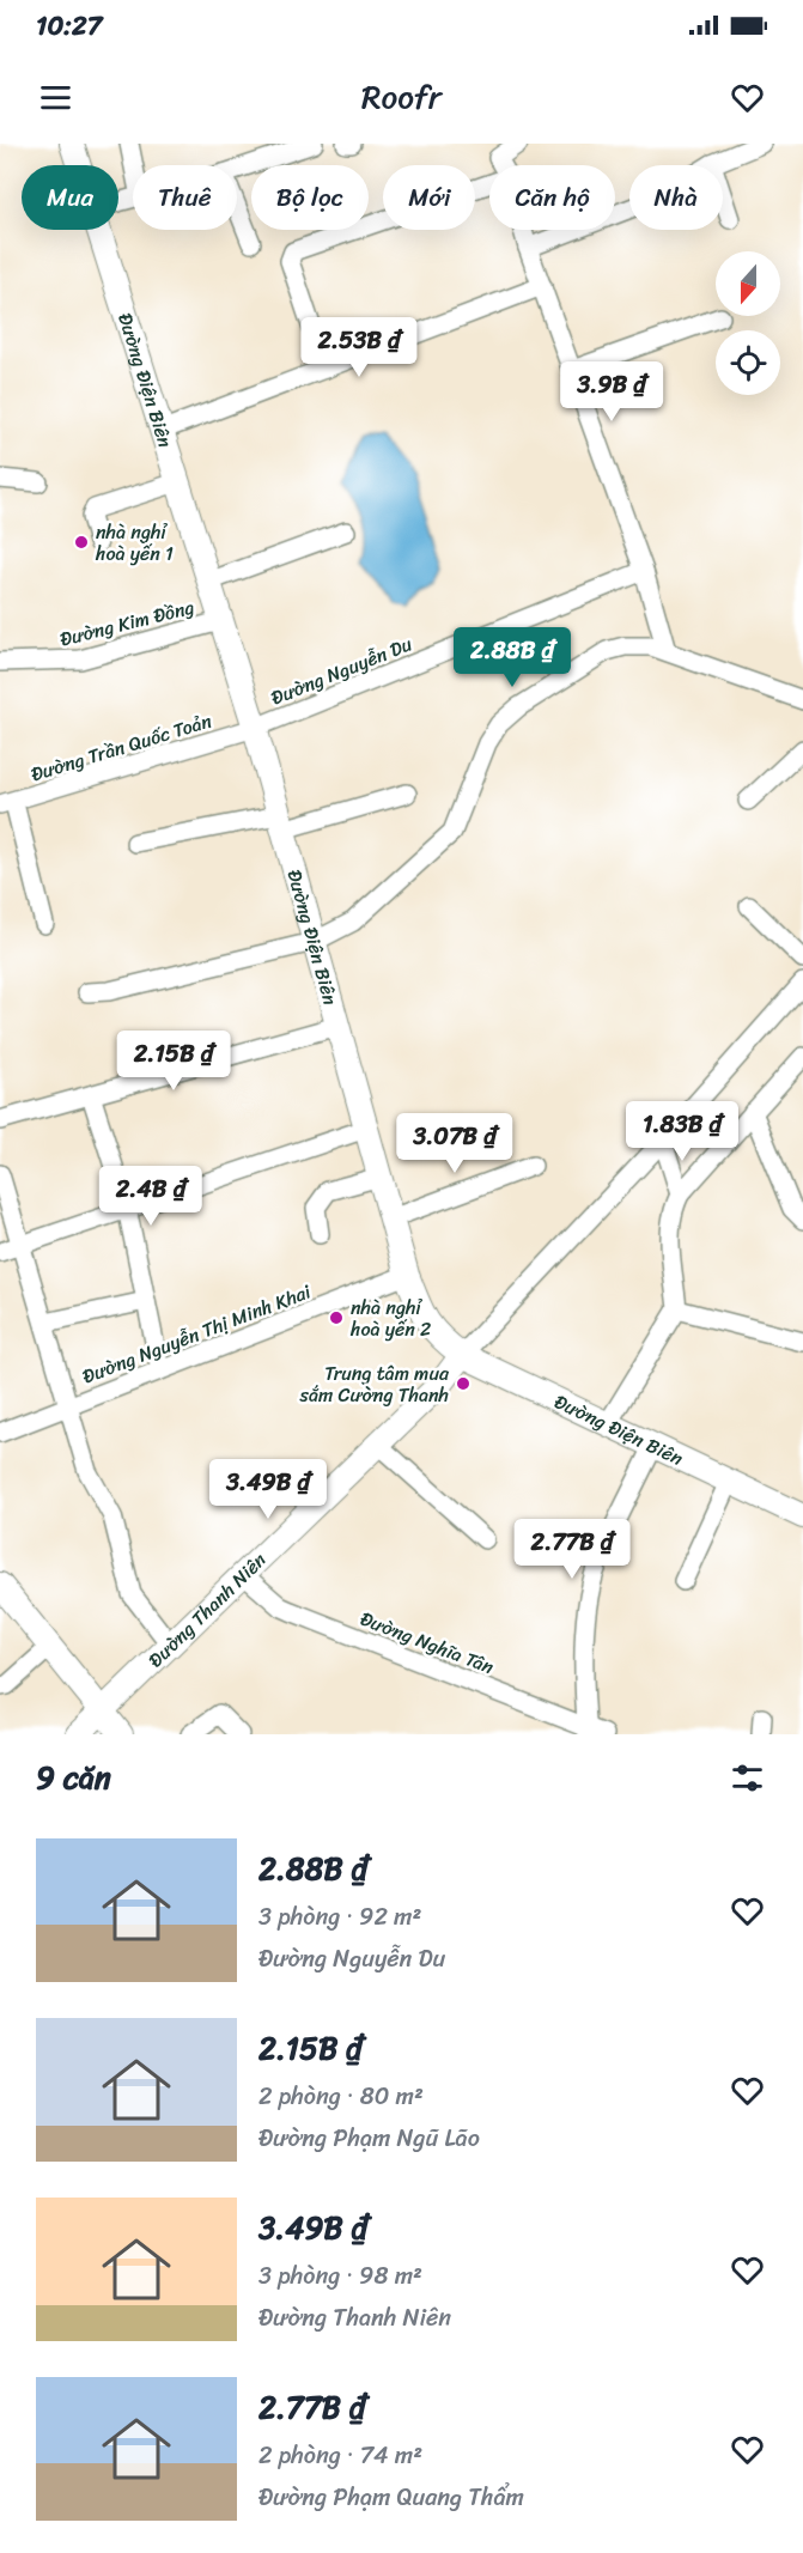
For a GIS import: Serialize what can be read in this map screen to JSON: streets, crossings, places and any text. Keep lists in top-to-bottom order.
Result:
{
  "streets": {
    "main road": ["Đường Điện Biên", "Đường Thanh Niên"],
    "street": [
      "Đường Kim Đồng",
      "Đường Nguyễn Du",
      "Đường Trần Quốc Toản",
      "Đường Nguyễn Thị Minh Khai",
      "Đường Nghĩa Tân"
    ]
  },
  "crossings": [
    ["Đường Điện Biên", "Đường Kim Đồng"],
    ["Đường Điện Biên", "Đường Nguyễn Du"],
    ["Đường Điện Biên", "Đường Trần Quốc Toản"],
    ["Đường Điện Biên", "Đường Nguyễn Thị Minh Khai"],
    ["Đường Điện Biên", "Đường Thanh Niên"],
    ["Đường Nguyễn Du", "Đường Trần Quốc Toản"],
    ["Đường Thanh Niên", "Đường Nghĩa Tân"]
  ],
  "places": ["nhà nghỉ hoà yến 1", "nhà nghỉ hoà yến 2", "Trung tâm mua sắm Cường Thanh"],
  "north": "bottom",
  "page": {
    "status": "10:27",
    "header": "Roofr",
    "chip": [
      "Mua",
      "Thuê",
      "Bộ lọc",
      "Mới",
      "Căn hộ",
      "Nhà"
    ],
    "price": [
      "2.53B ₫",
      "3.9B ₫",
      "2.88B ₫",
      "2.15B ₫",
      "1.83B ₫",
      "3.07B ₫",
      "2.4B ₫",
      "3.49B ₫",
      "2.77B ₫"
    ],
    "heading": "9 căn",
    "list": [
      {
        "name": "2.88B ₫",
        "note": "3 phòng · 92 m² · Đường Nguyễn Du"
      },
      {
        "name": "2.15B ₫",
        "note": "2 phòng · 80 m² · Đường Phạm Ngũ Lão"
      },
      {
        "name": "3.49B ₫",
        "note": "3 phòng · 98 m² · Đường Thanh Niên"
      },
      {
        "name": "2.77B ₫",
        "note": "2 phòng · 74 m² · Đường Phạm Quang Thẩm"
      }
    ]
  }
}
